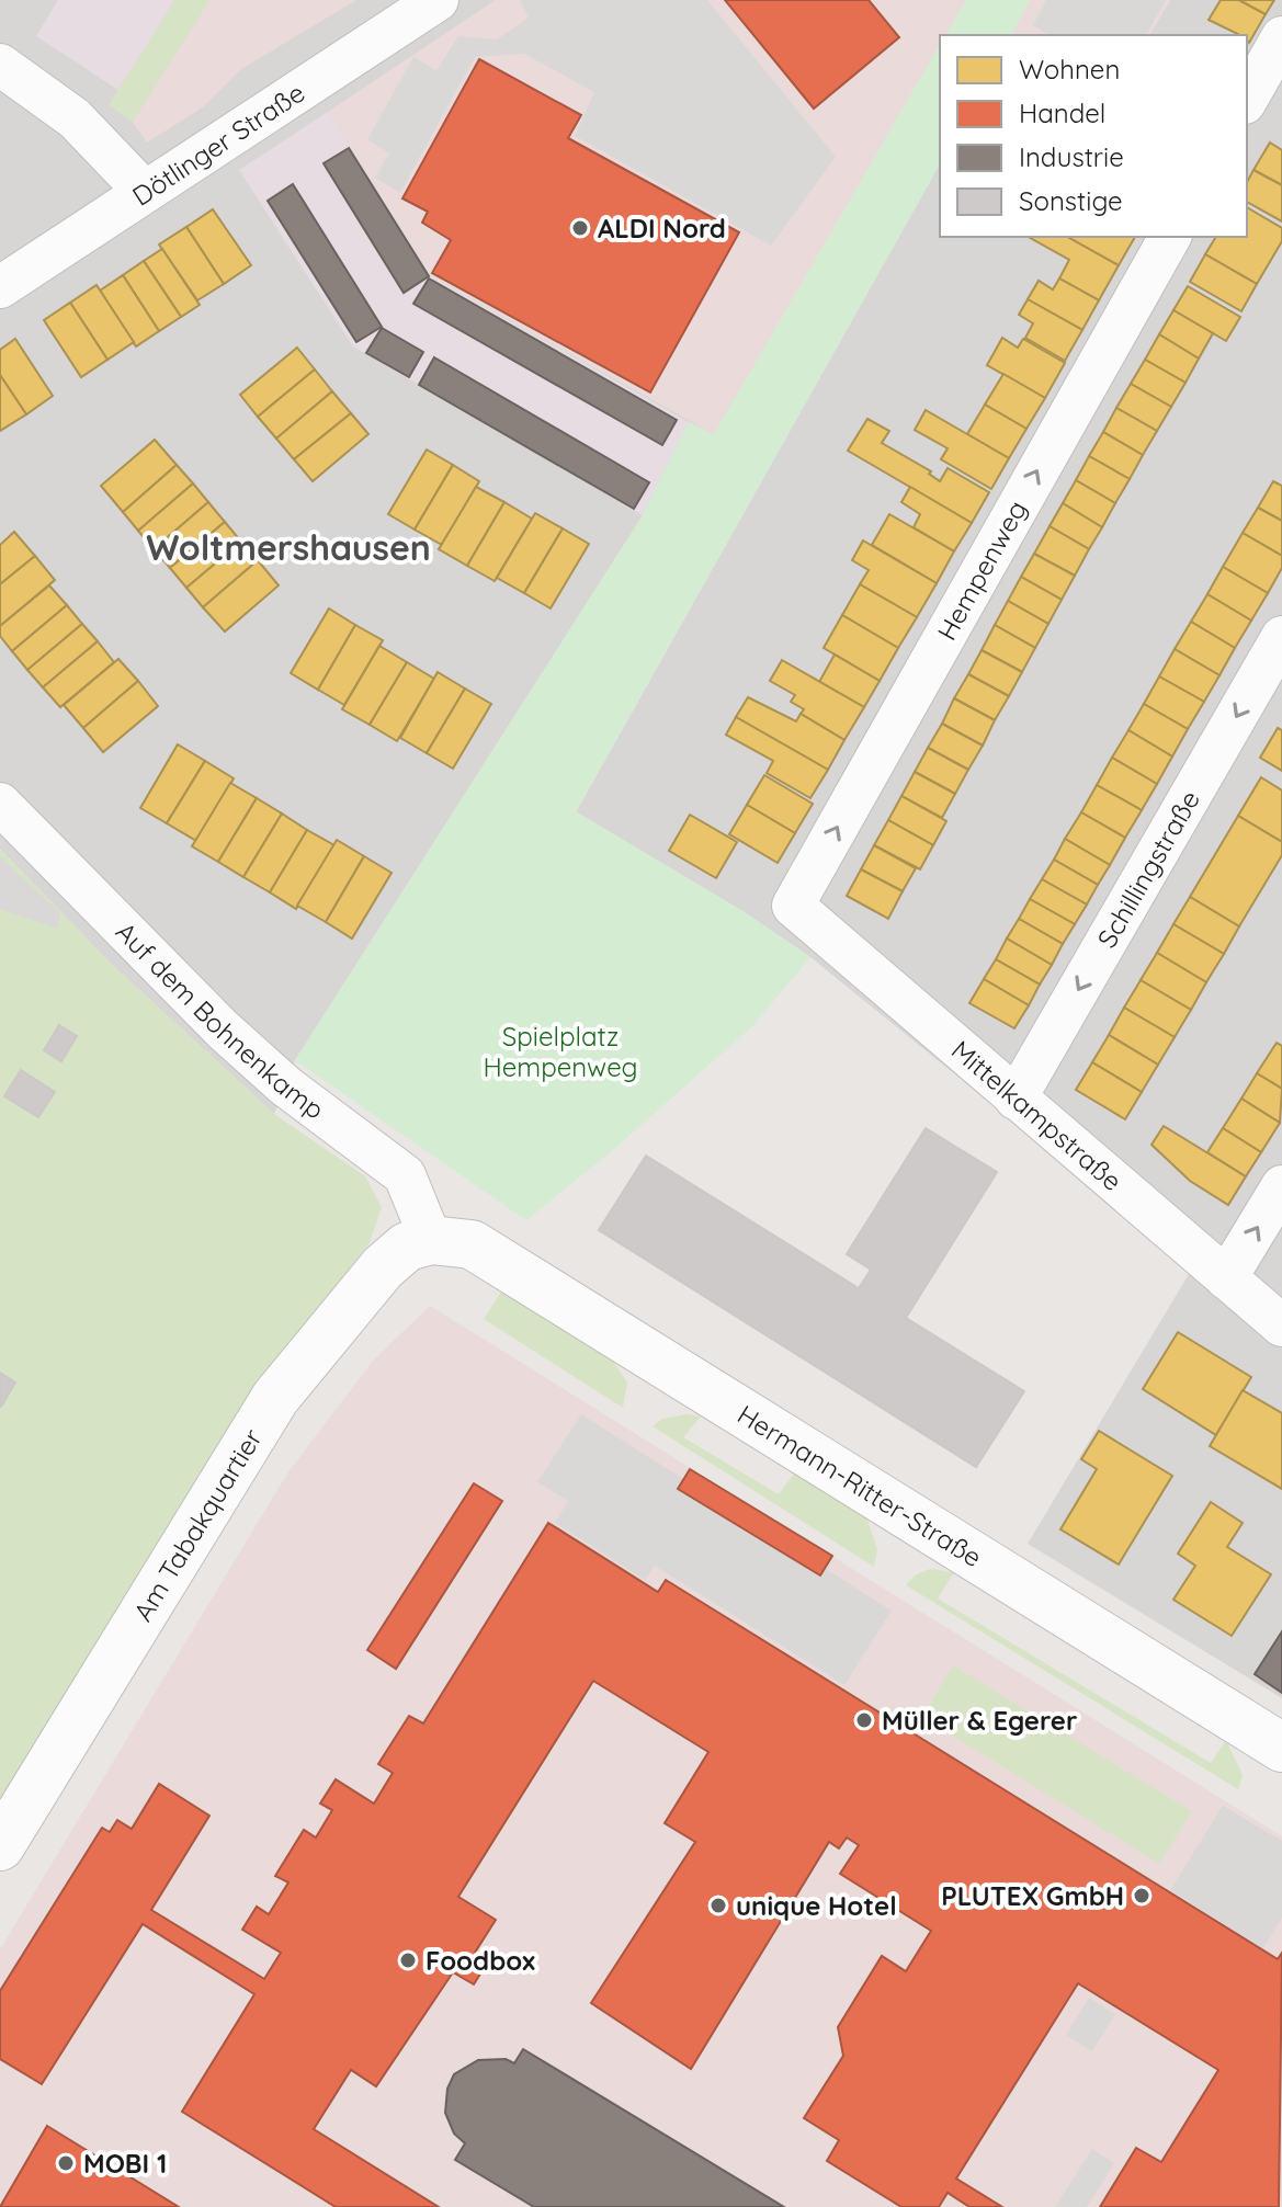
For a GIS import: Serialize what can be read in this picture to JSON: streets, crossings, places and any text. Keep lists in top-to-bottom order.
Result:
{
  "streets": {
    "street": [
      "Dötlinger Straße",
      "Hempenweg",
      "Schillingstraße",
      "Auf dem Bohnenkamp",
      "Mittelkampstraße",
      "Hermann-Ritter-Straße",
      "Am Tabakquartier"
    ]
  },
  "crossings": [
    ["Hempenweg", "Mittelkampstraße"],
    ["Schillingstraße", "Mittelkampstraße"],
    ["Auf dem Bohnenkamp", "Hermann-Ritter-Straße"],
    ["Auf dem Bohnenkamp", "Am Tabakquartier"],
    ["Hermann-Ritter-Straße", "Am Tabakquartier"]
  ],
  "one_way": ["Hempenweg", "Schillingstraße"],
  "districts": ["Woltmershausen"],
  "parks": ["Spielplatz Hempenweg"],
  "places": [
    "ALDI Nord",
    "Müller & Egerer",
    "PLUTEX GmbH",
    "unique Hotel",
    "Foodbox",
    "MOBI 1"
  ],
  "legend": [
    "Wohnen",
    "Handel",
    "Industrie",
    "Sonstige"
  ]
}
